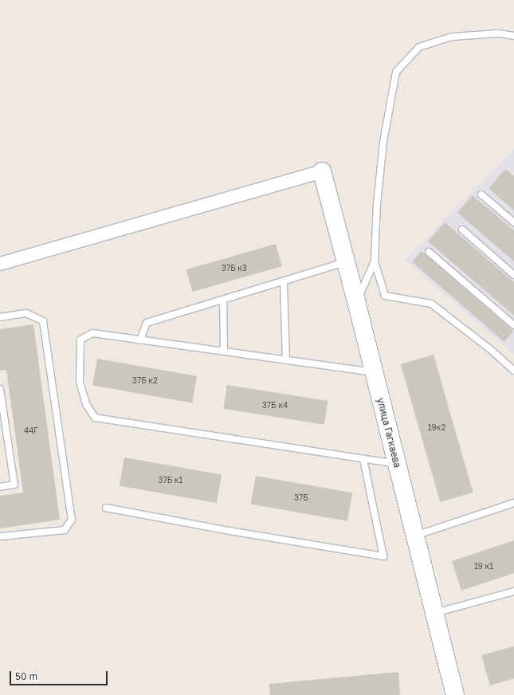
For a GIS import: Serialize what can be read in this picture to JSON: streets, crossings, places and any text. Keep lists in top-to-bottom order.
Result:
{
  "streets": {
    "street": ["улица Гагкаева"]
  },
  "house_numbers": [
    "37Б к3",
    "37Б к2",
    "37Б к4",
    "19к2",
    "44Г",
    "37Б к1",
    "37Б",
    "19 к1"
  ],
  "scale_bar": "50 m"
}
